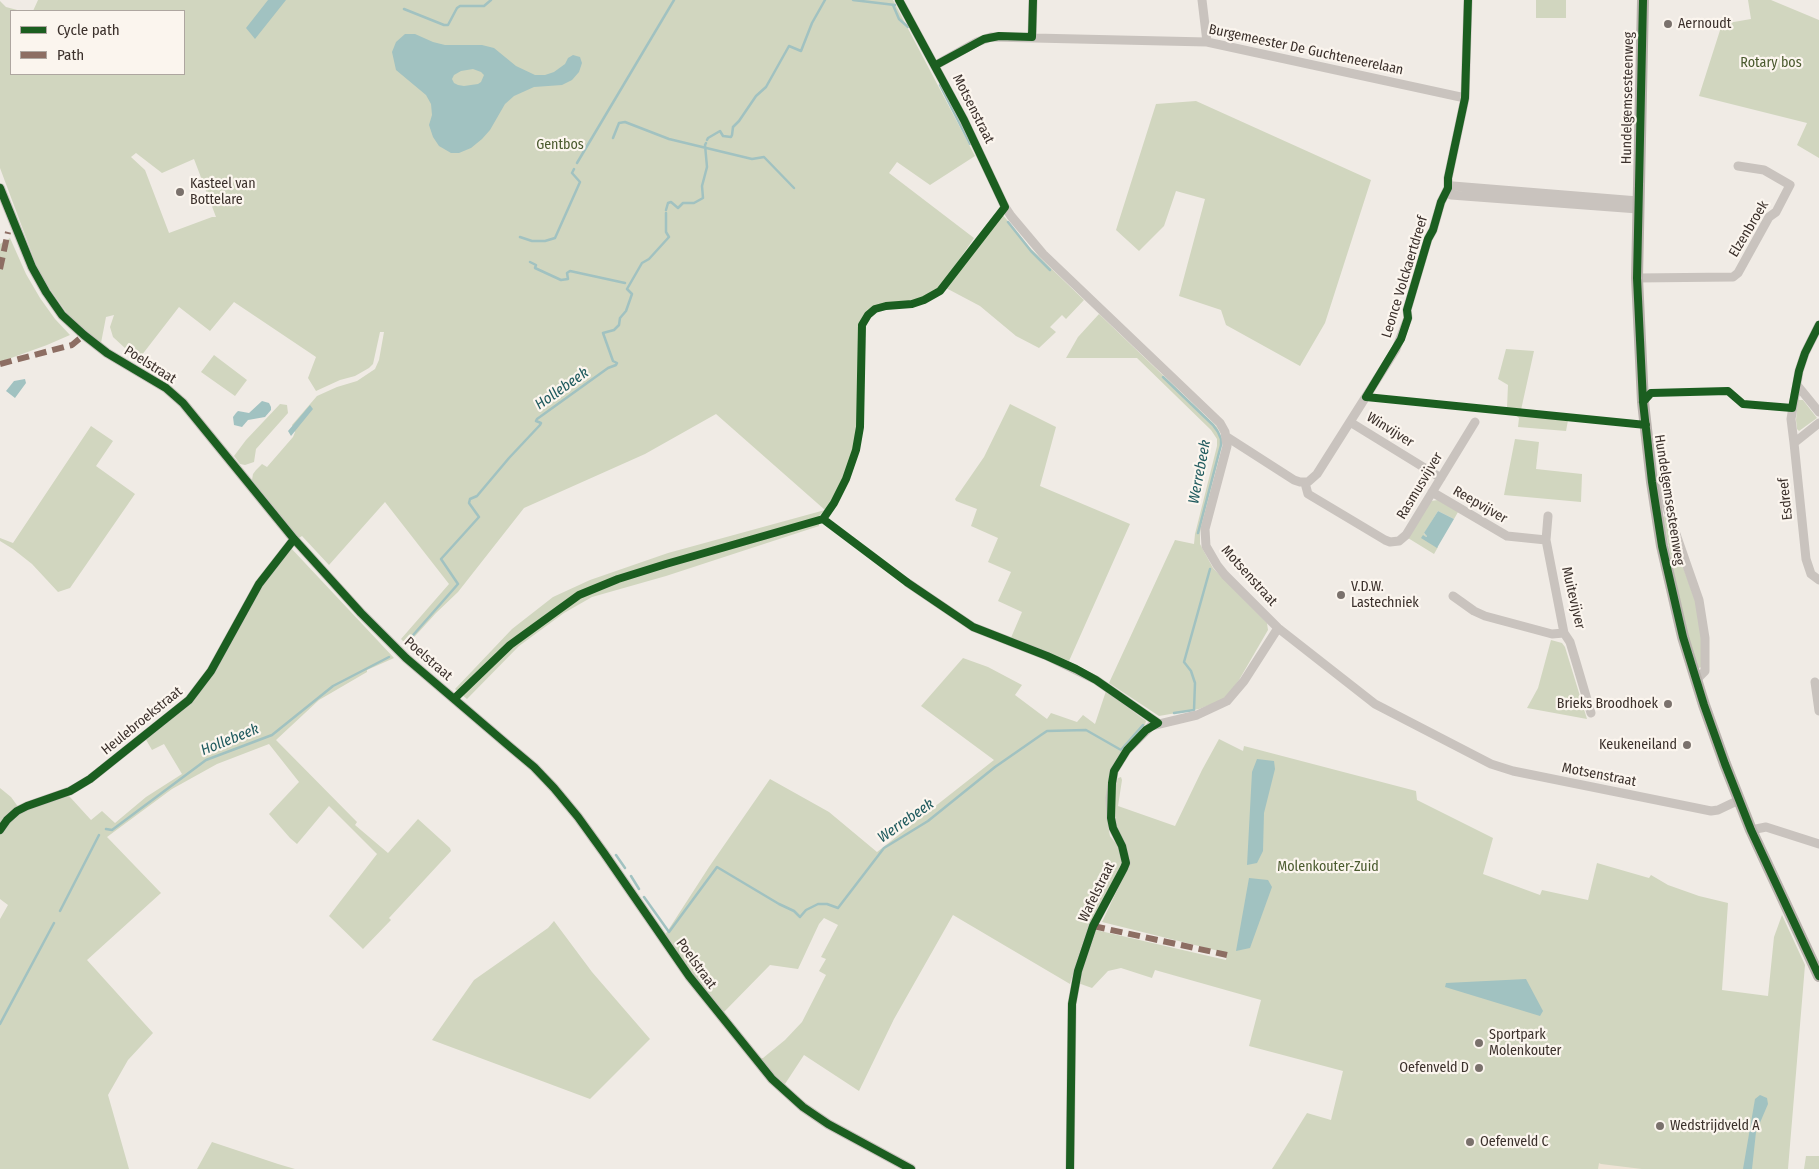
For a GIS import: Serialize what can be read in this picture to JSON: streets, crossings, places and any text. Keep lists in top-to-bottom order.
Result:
{
  "streets": {
    "main road": ["Hundelgemsesteenweg"],
    "street": [
      "Burgemeester De Guchteneerelaan",
      "Motsenstraat",
      "Elzenbroek",
      "Leonce Volckaertdreef",
      "Poelstraat",
      "Winvijver",
      "Rasmusvijver",
      "Esdreef",
      "Reepvijver",
      "Muitevijver",
      "Heulebroekstraat",
      "Wafelstraat"
    ]
  },
  "crossings": [
    ["Burgemeester De Guchteneerelaan", "Motsenstraat"],
    ["Hundelgemsesteenweg", "Motsenstraat"],
    ["Hundelgemsesteenweg", "Elzenbroek"],
    ["Motsenstraat", "Wafelstraat"],
    ["Leonce Volckaertdreef", "Winvijver"],
    ["Leonce Volckaertdreef", "Rasmusvijver"],
    ["Poelstraat", "Heulebroekstraat"],
    ["Winvijver", "Rasmusvijver"],
    ["Rasmusvijver", "Reepvijver"],
    ["Reepvijver", "Muitevijver"]
  ],
  "water": ["Hollebeek", "Werrebeek"],
  "parks": ["Rotary bos", "Gentbos", "Molenkouter-Zuid"],
  "places": [
    "Aernoudt",
    "Kasteel van Bottelare",
    "V.D.W. Lastechniek",
    "Brieks Broodhoek",
    "Keukeneiland",
    "Sportpark Molenkouter",
    "Oefenveld D",
    "Wedstrijdveld A",
    "Oefenveld C"
  ],
  "legend": ["Cycle path", "Path"]
}
